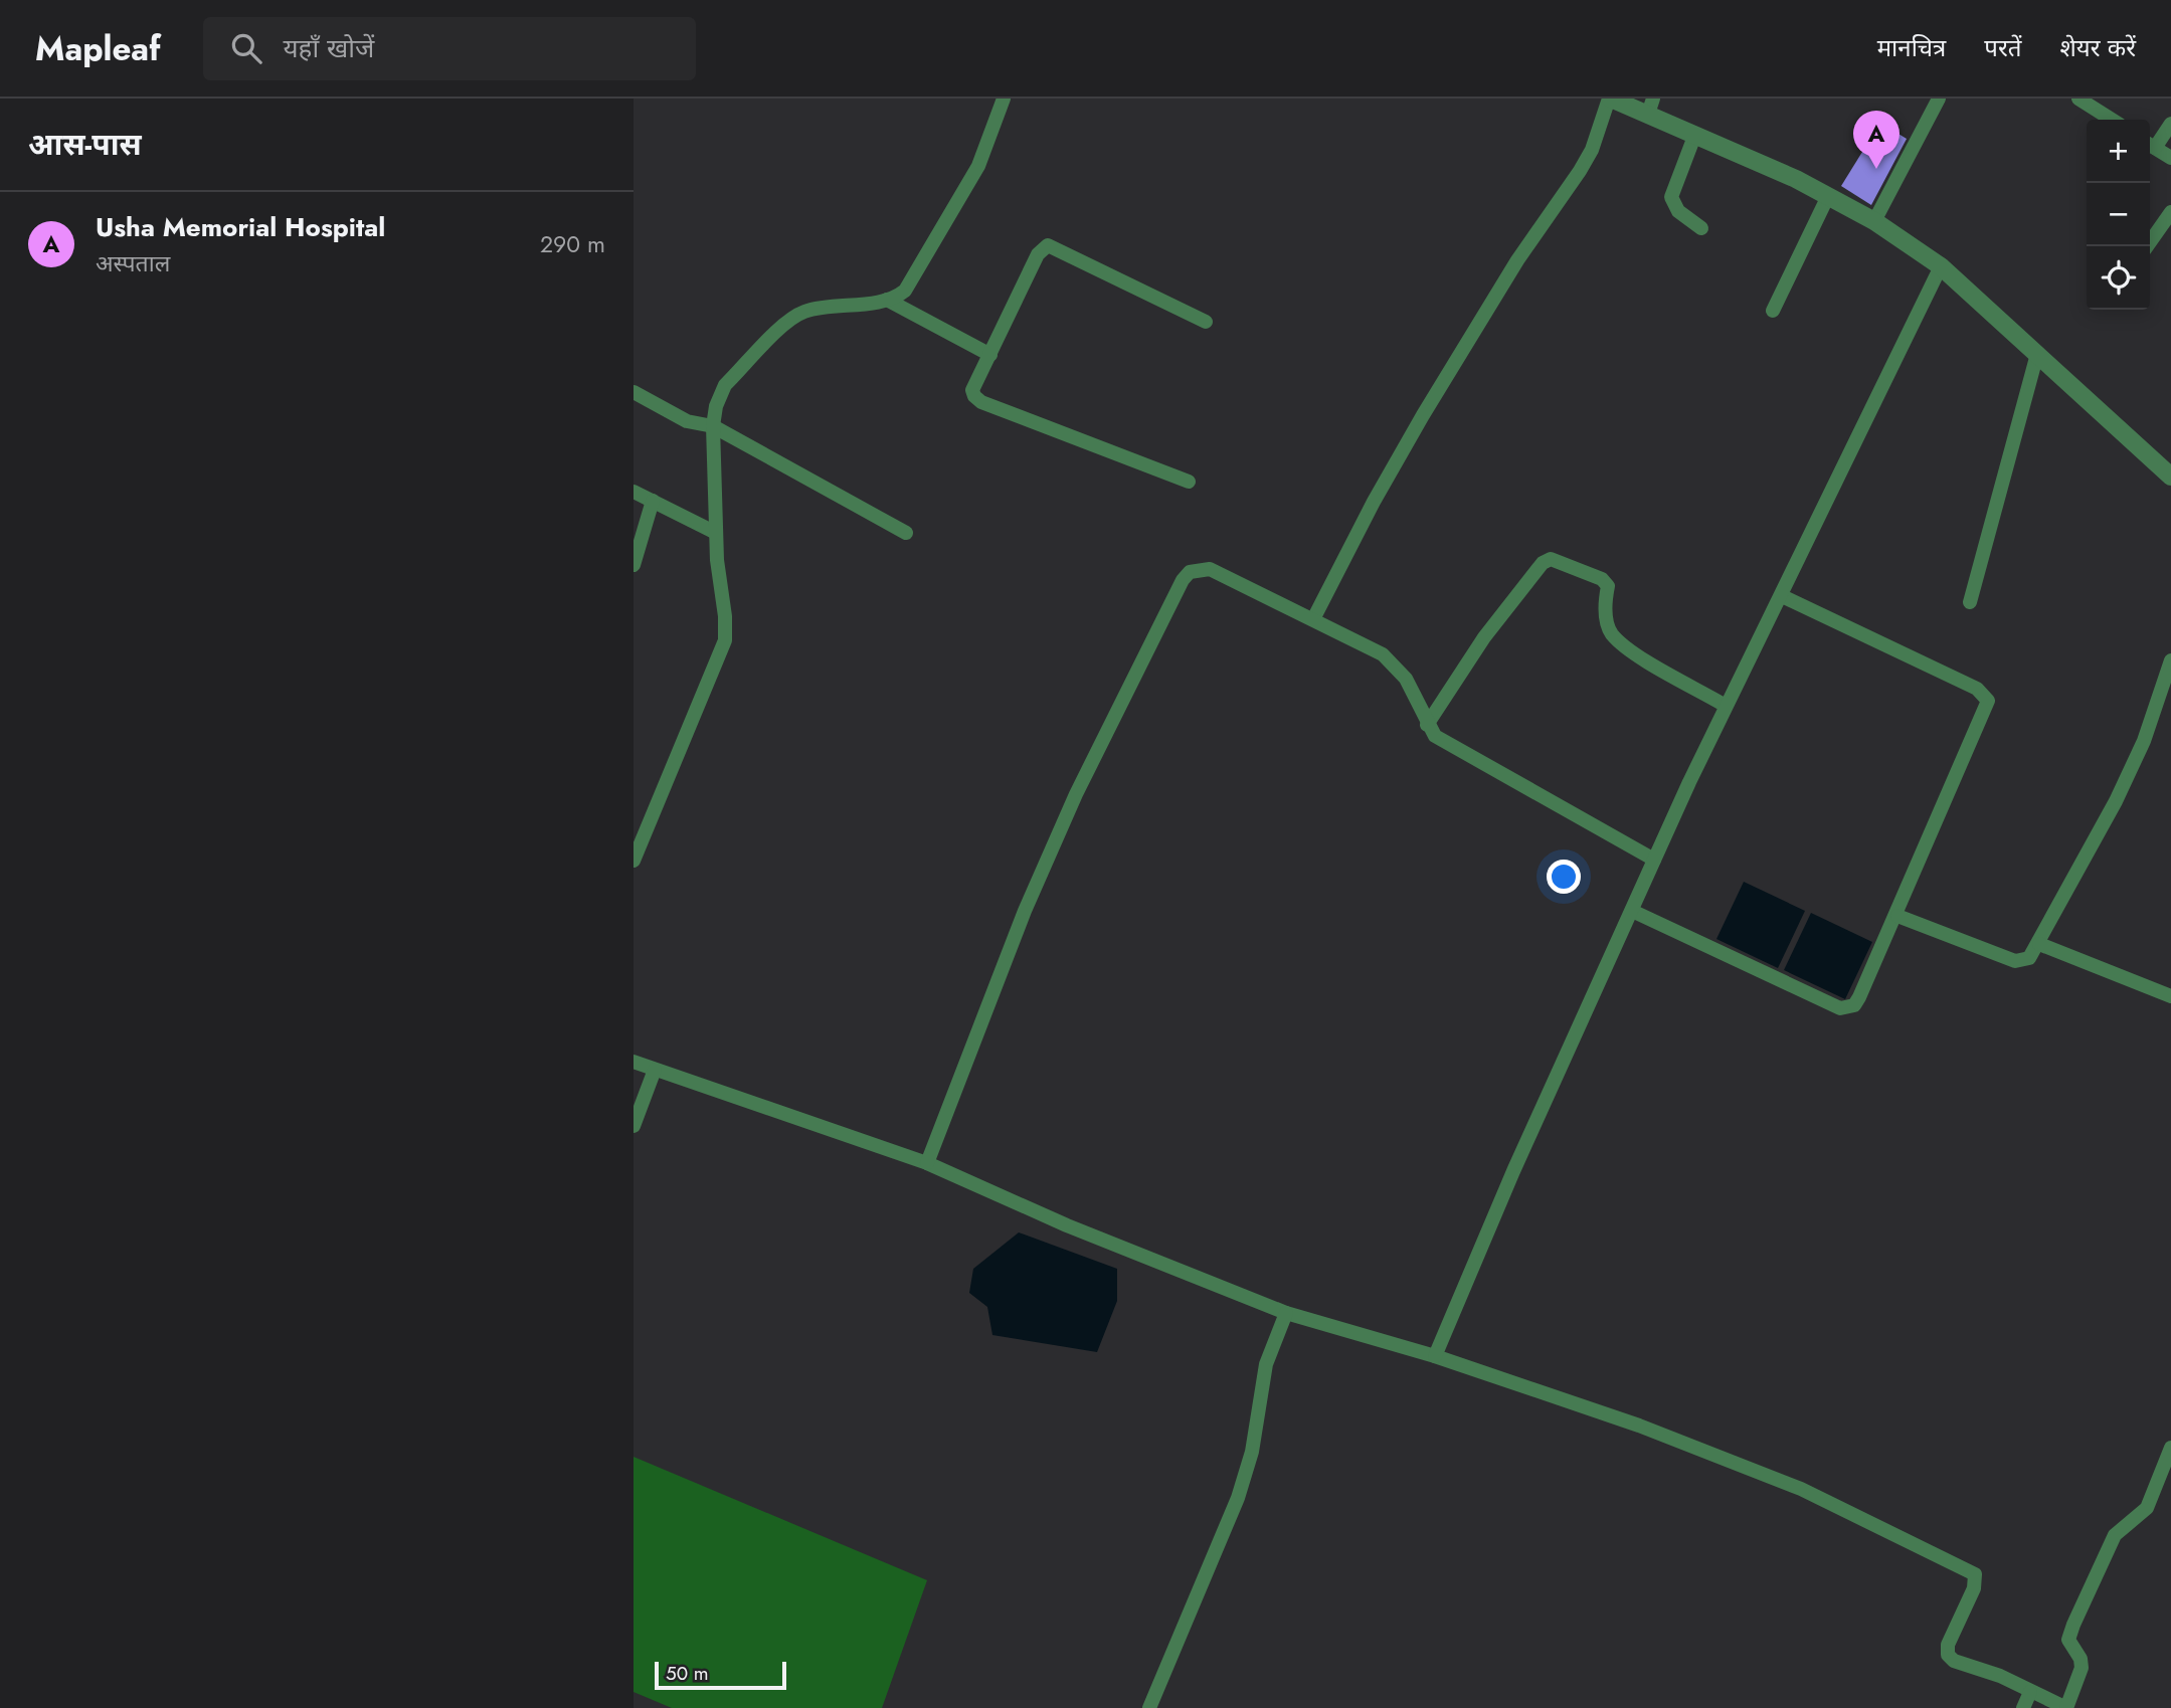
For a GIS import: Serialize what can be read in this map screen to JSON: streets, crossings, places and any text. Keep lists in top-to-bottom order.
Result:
{
  "scale_bar": "50 m",
  "page": {
    "header": "Mapleaf",
    "search": "यहाँ खोजें",
    "nav": ["मानचित्र", "परतें", "शेयर करें"],
    "heading": "आस-पास",
    "pins": "A",
    "map_buttons": ["+", "−"],
    "list": [
      {
        "mark": "A",
        "name": "Usha Memorial Hospital",
        "note": "अस्पताल",
        "value": "290 m"
      }
    ],
    "scale": "50 m"
  }
}
